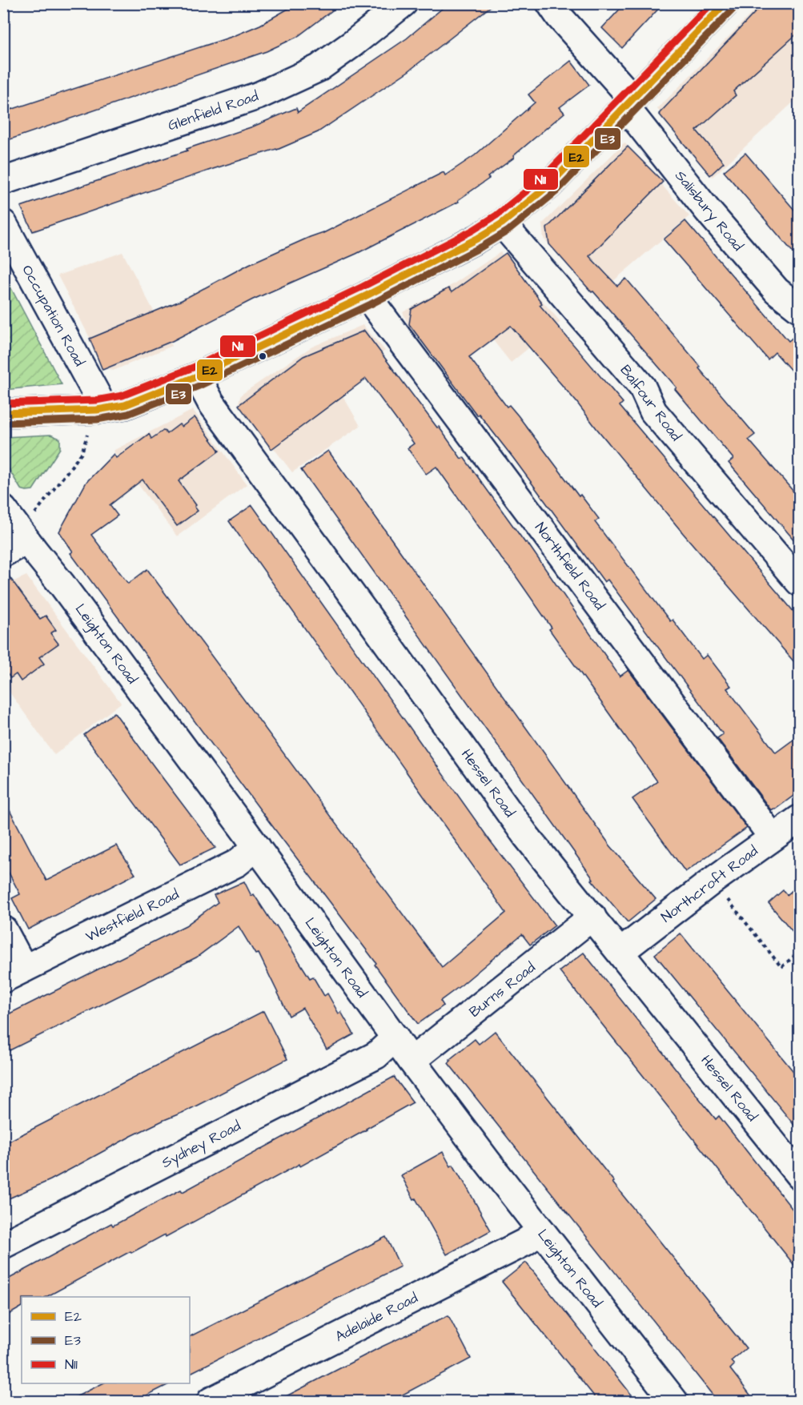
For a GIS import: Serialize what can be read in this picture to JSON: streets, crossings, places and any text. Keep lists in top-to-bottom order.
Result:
{
  "streets": {
    "street": [
      "Glenfield Road",
      "Salisbury Road",
      "Occupation Road",
      "Balfour Road",
      "Northfield Road",
      "Leighton Road",
      "Hessel Road",
      "Northcroft Road",
      "Westfield Road",
      "Burns Road",
      "Sydney Road",
      "Adelaide Road"
    ]
  },
  "crossings": [
    ["Northfield Road", "Northcroft Road"],
    ["Leighton Road", "Westfield Road"],
    ["Leighton Road", "Burns Road"],
    ["Leighton Road", "Sydney Road"],
    ["Leighton Road", "Adelaide Road"],
    ["Hessel Road", "Northcroft Road"],
    ["Hessel Road", "Burns Road"]
  ],
  "lines": ["transit line E2", "transit line N11", "transit line E3"],
  "legend": ["E2", "E3", "N11"]
}
